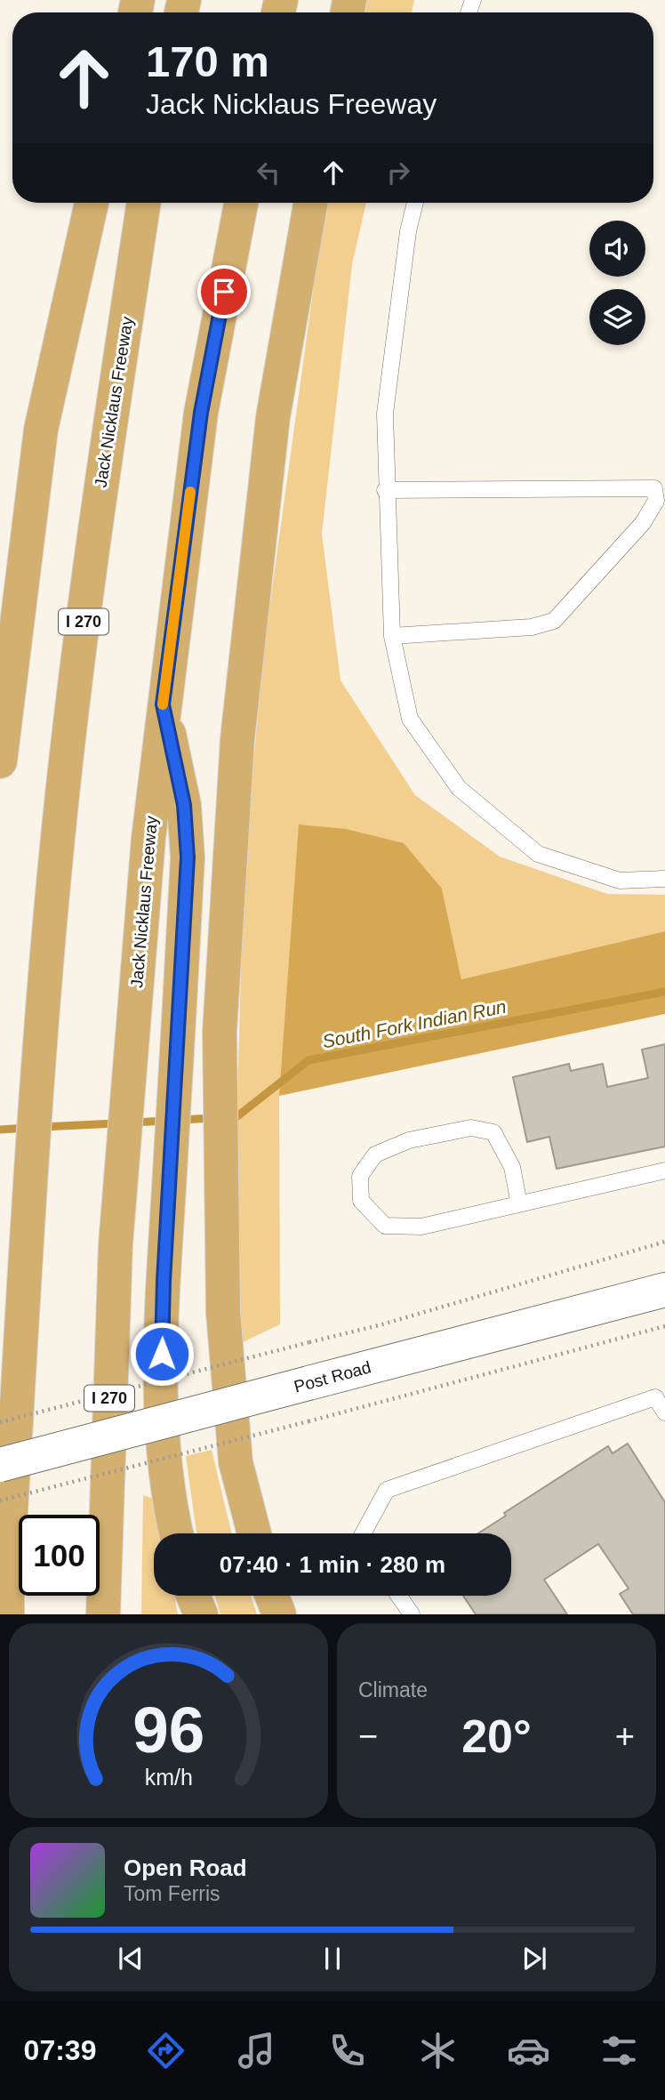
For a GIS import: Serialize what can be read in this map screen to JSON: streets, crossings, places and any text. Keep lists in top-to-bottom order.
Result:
{
  "streets": {
    "highway": ["Jack Nicklaus Freeway", "I 270"],
    "main road": ["Post Road"]
  },
  "water": ["South Fork Indian Run"],
  "page": {
    "turn": ["170 m", "Jack Nicklaus Freeway"],
    "limit": "100",
    "trip": "07:40 · 1 min · 280 m",
    "tile": "Climate",
    "heat": ["−", "20°", "+"],
    "song": ["Open Road", "Tom Ferris"],
    "tabs": "07:39",
    "gauge": ["96", "km/h"]
  }
}
